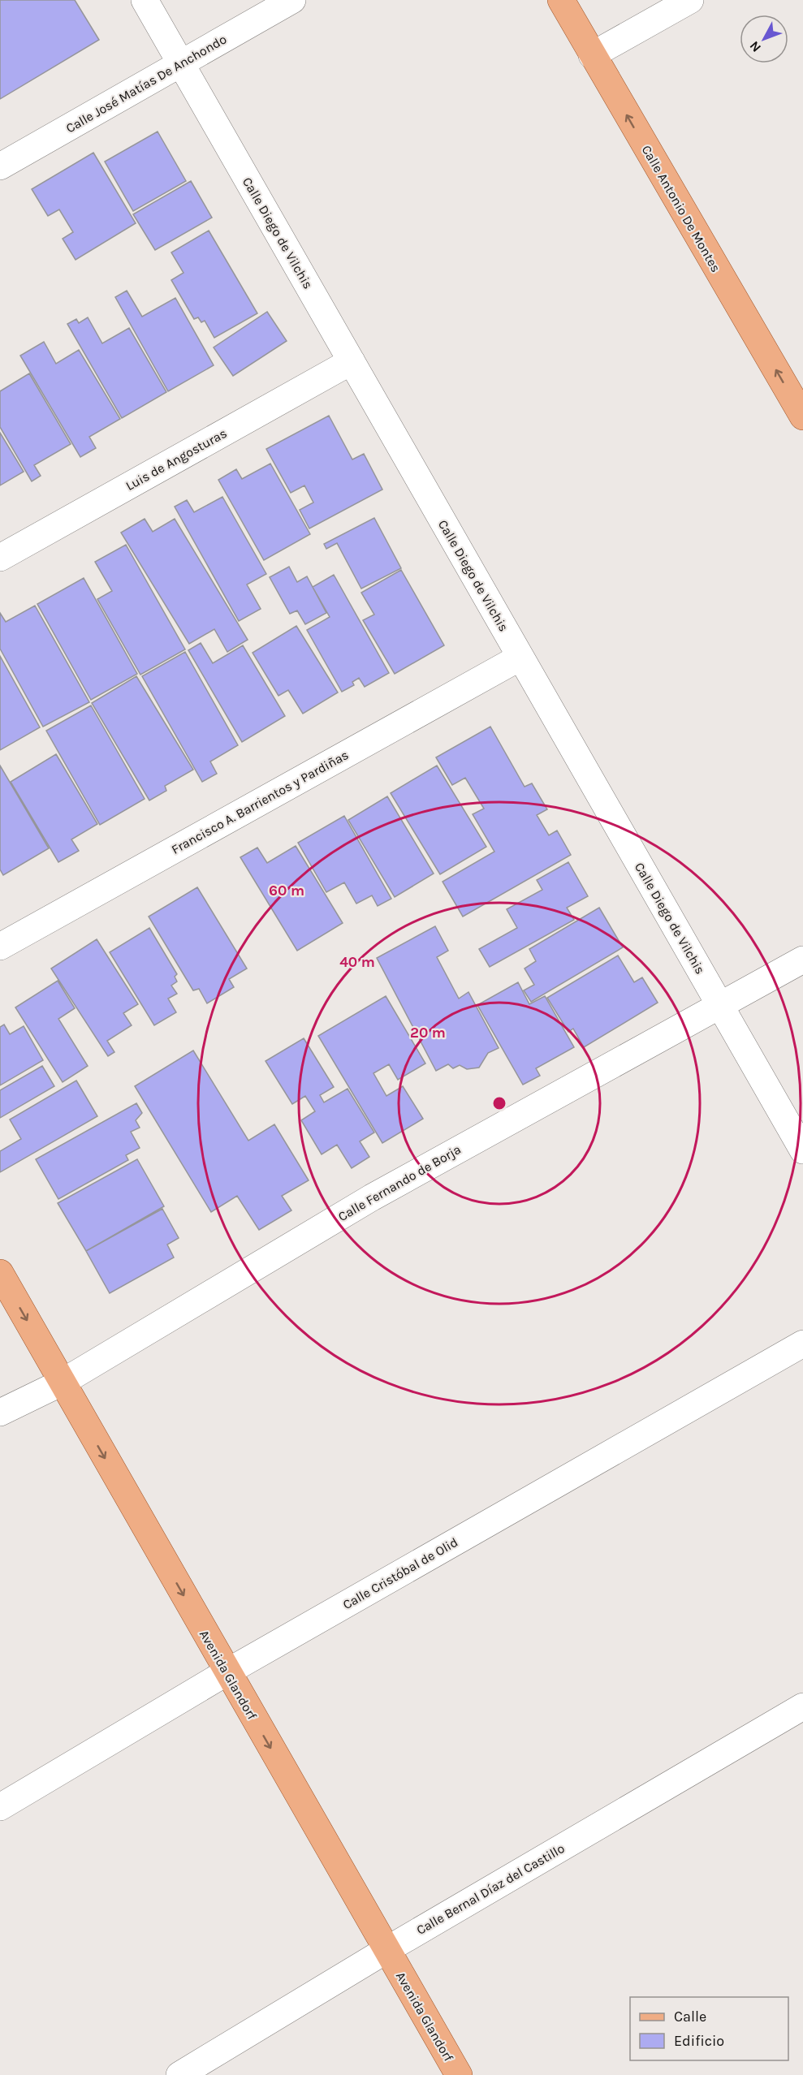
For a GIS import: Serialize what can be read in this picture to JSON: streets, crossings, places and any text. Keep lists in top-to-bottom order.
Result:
{
  "streets": {
    "main road": ["Calle Antonio De Montes", "Avenida Glandorf"],
    "street": [
      "Calle José Matías De Anchondo",
      "Calle Diego de Vilchis",
      "Luis de Angosturas",
      "Francisco A. Barrientos y Pardiñas",
      "Calle Fernando de Borja",
      "Calle Cristóbal de Olid",
      "Calle Bernal Díaz del Castillo"
    ]
  },
  "crossings": [
    ["Calle José Matías De Anchondo", "Calle Diego de Vilchis"],
    ["Calle Diego de Vilchis", "Luis de Angosturas"],
    ["Calle Diego de Vilchis", "Francisco A. Barrientos y Pardiñas"],
    ["Calle Diego de Vilchis", "Calle Fernando de Borja"],
    ["Calle Fernando de Borja", "Avenida Glandorf"],
    ["Calle Cristóbal de Olid", "Avenida Glandorf"],
    ["Avenida Glandorf", "Calle Bernal Díaz del Castillo"]
  ],
  "one_way": ["Calle Antonio De Montes", "Avenida Glandorf"],
  "legend": ["Calle", "Edificio"],
  "north": "bottom left",
  "rings": ["60 m", "40 m", "20 m"]
}
